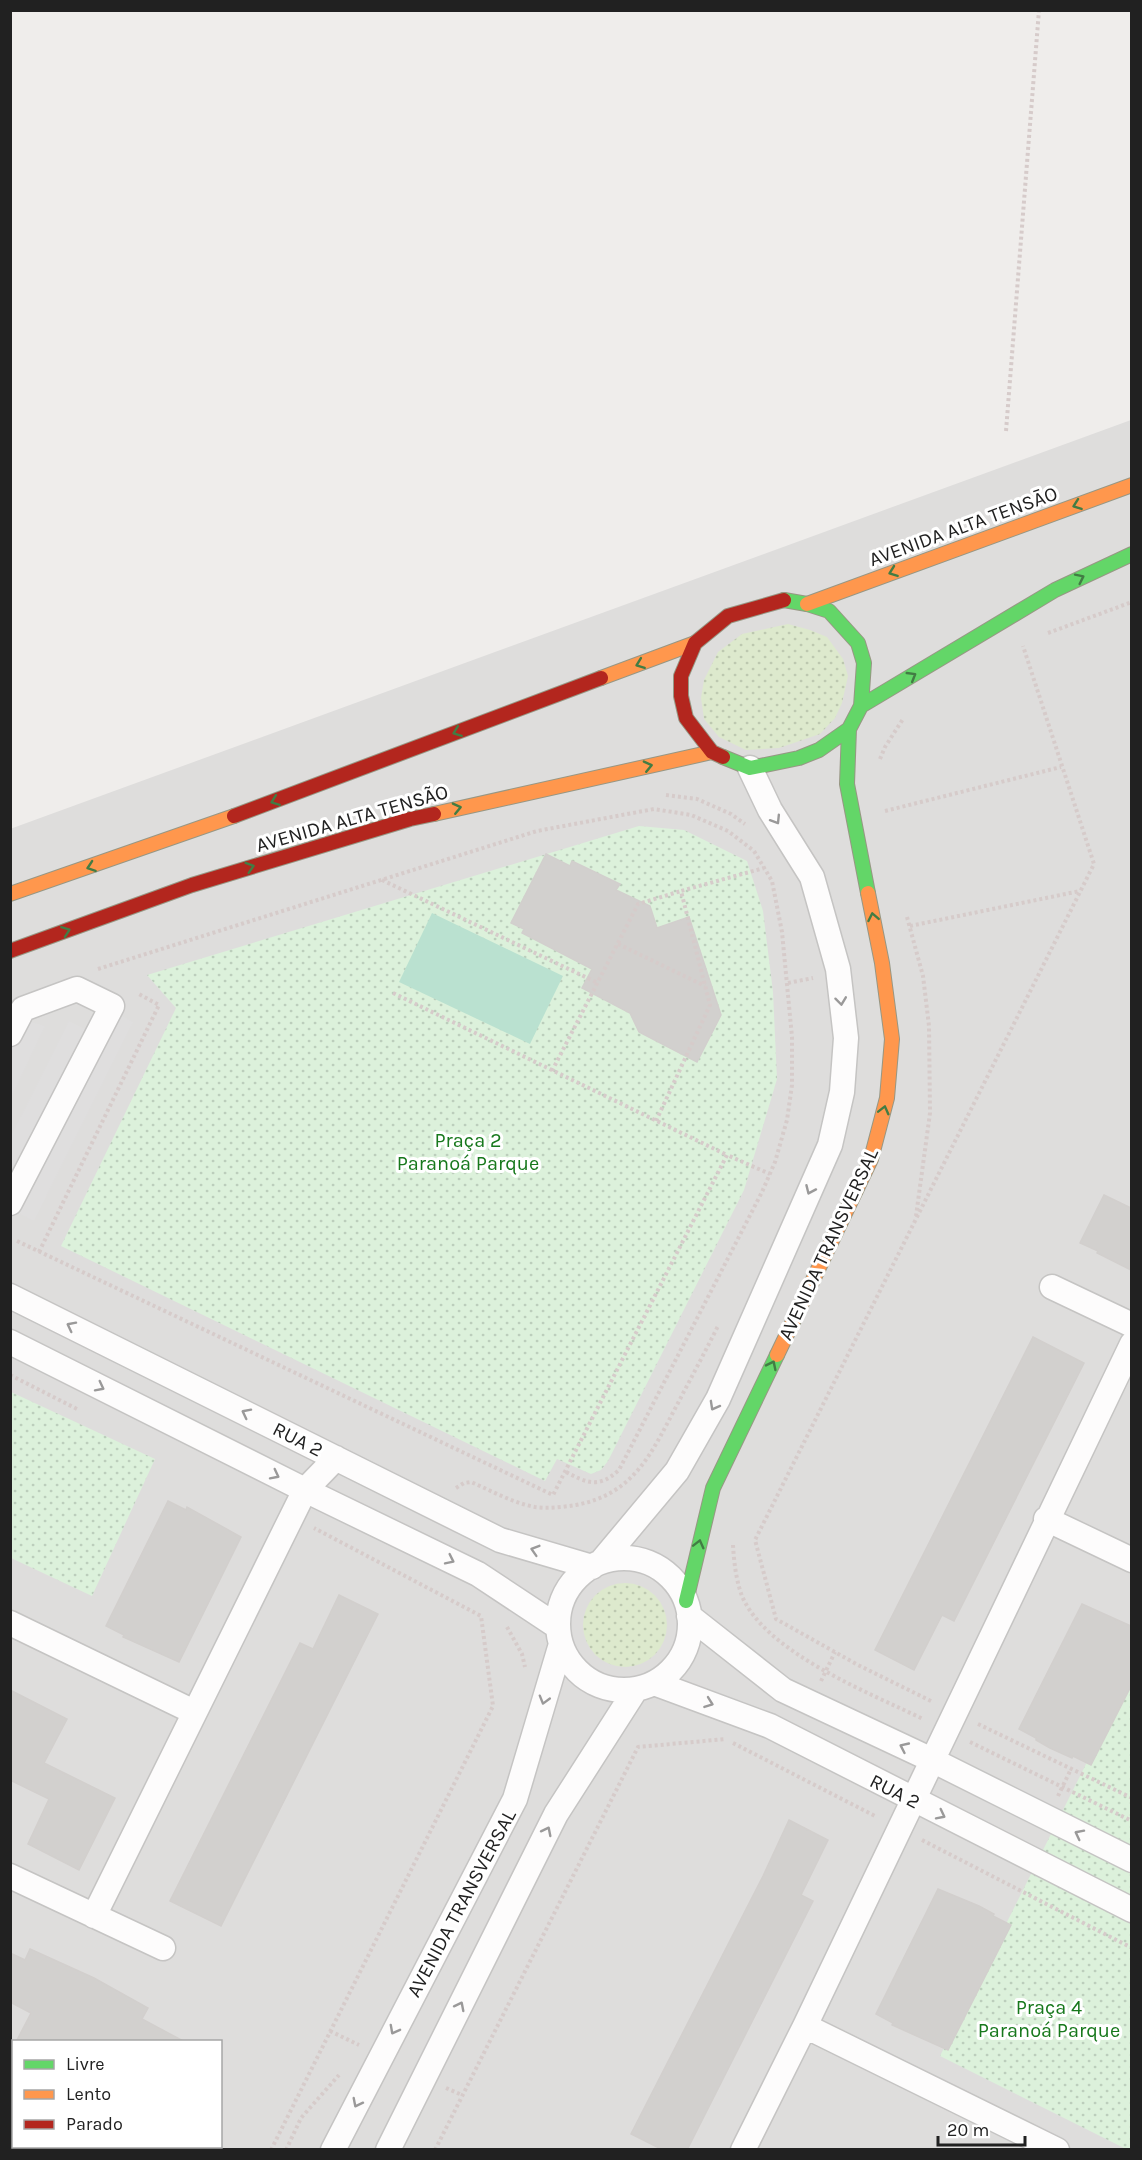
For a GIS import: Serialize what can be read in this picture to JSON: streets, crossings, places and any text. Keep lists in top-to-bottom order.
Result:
{
  "streets": {
    "street": [
      "AVENIDA ALTA TENSĀO",
      "AVENIDA ALTA TENSÃO",
      "AVENIDA TRANSVERSAL",
      "RUA 2"
    ]
  },
  "crossings": [
    ["AVENIDA ALTA TENSĀO", "AVENIDA ALTA TENSÃO"],
    ["AVENIDA ALTA TENSĀO", "AVENIDA TRANSVERSAL"],
    ["AVENIDA ALTA TENSÃO", "AVENIDA TRANSVERSAL"],
    ["AVENIDA TRANSVERSAL", "RUA 2"]
  ],
  "parks": ["Praça 2 Paranoá Parque", "Praça 4 Paranoá Parque"],
  "legend": ["Livre", "Lento", "Parado"],
  "scale_bar": "20 m"
}
